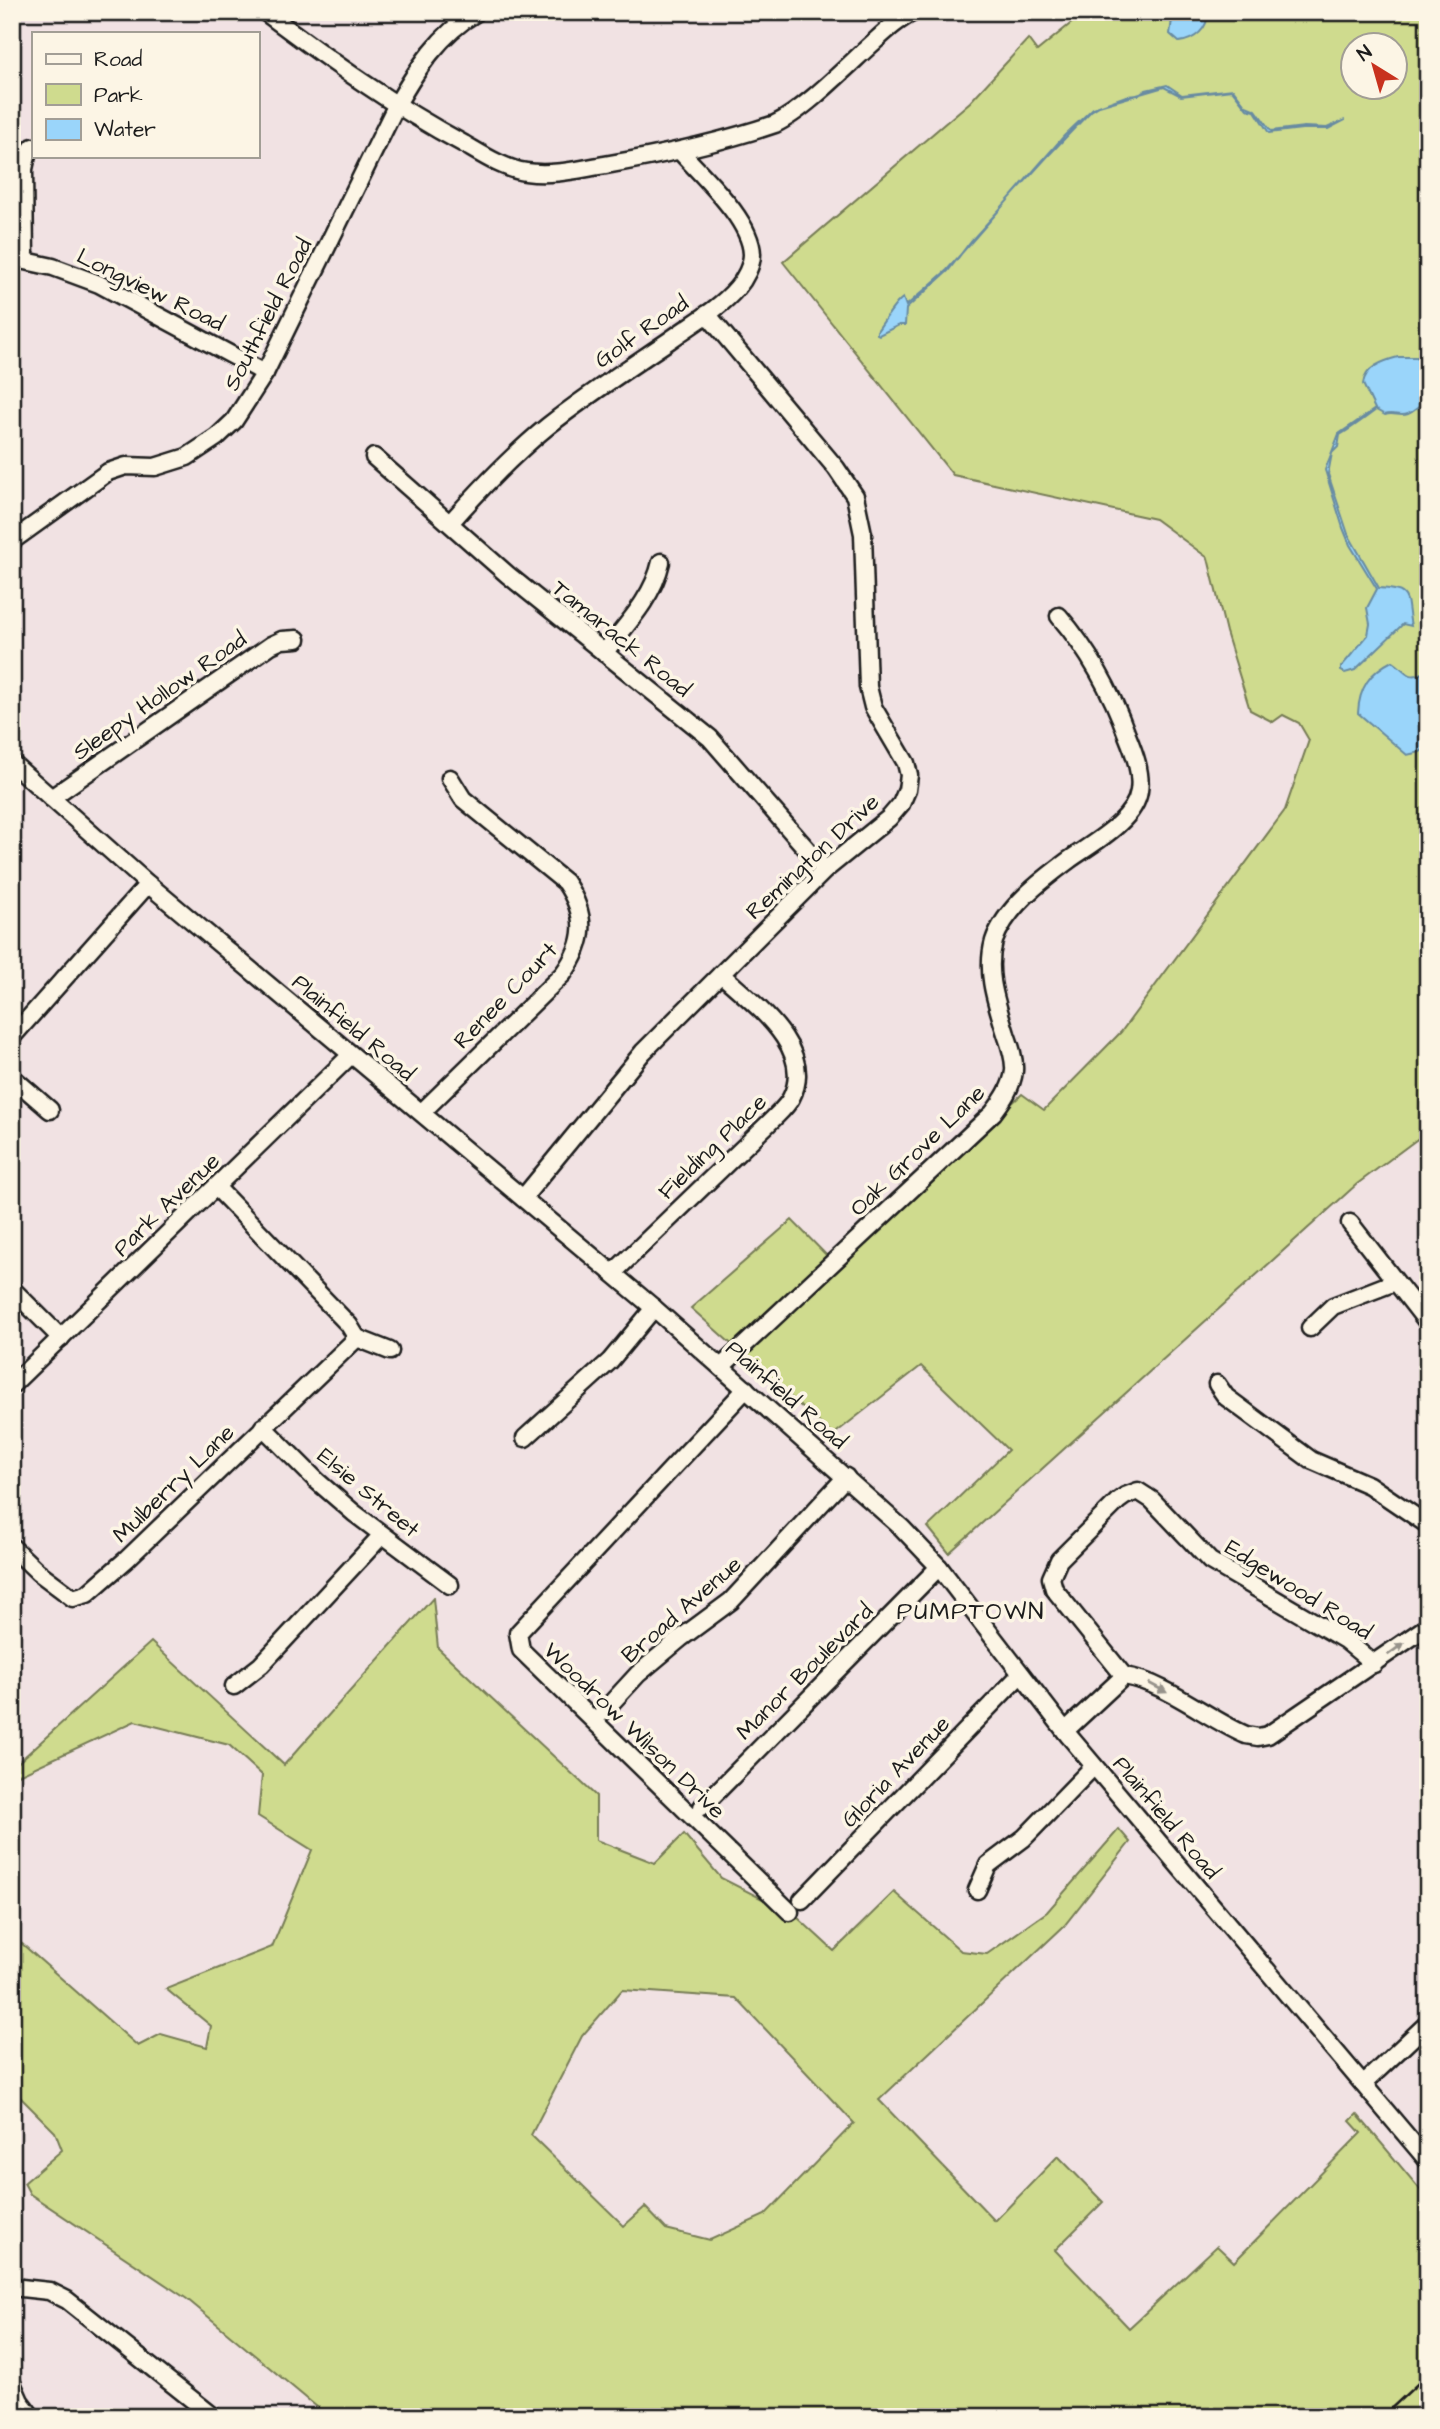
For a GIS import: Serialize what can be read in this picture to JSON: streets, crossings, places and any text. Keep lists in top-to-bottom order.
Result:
{
  "streets": {
    "street": [
      "Longview Road",
      "Southfield Road",
      "Golf Road",
      "Tamarack Road",
      "Sleepy Hollow Road",
      "Remington Drive",
      "Renee Court",
      "Plainfield Road",
      "Fielding Place",
      "Oak Grove Lane",
      "Park Avenue",
      "Mulberry Lane",
      "Elsie Street",
      "Edgewood Road",
      "Broad Avenue",
      "Manor Boulevard",
      "Woodrow Wilson Drive",
      "Gloria Avenue"
    ]
  },
  "crossings": [
    ["Longview Road", "Southfield Road"],
    ["Golf Road", "Tamarack Road"],
    ["Golf Road", "Remington Drive"],
    ["Tamarack Road", "Remington Drive"],
    ["Sleepy Hollow Road", "Plainfield Road"],
    ["Remington Drive", "Plainfield Road"],
    ["Remington Drive", "Fielding Place"],
    ["Renee Court", "Plainfield Road"],
    ["Plainfield Road", "Fielding Place"],
    ["Plainfield Road", "Oak Grove Lane"],
    ["Plainfield Road", "Park Avenue"],
    ["Plainfield Road", "Broad Avenue"],
    ["Plainfield Road", "Manor Boulevard"],
    ["Plainfield Road", "Woodrow Wilson Drive"],
    ["Plainfield Road", "Gloria Avenue"],
    ["Mulberry Lane", "Elsie Street"]
  ],
  "districts": ["PUMPTOWN"],
  "legend": ["Road", "Park", "Water"],
  "north": "top left"
}
